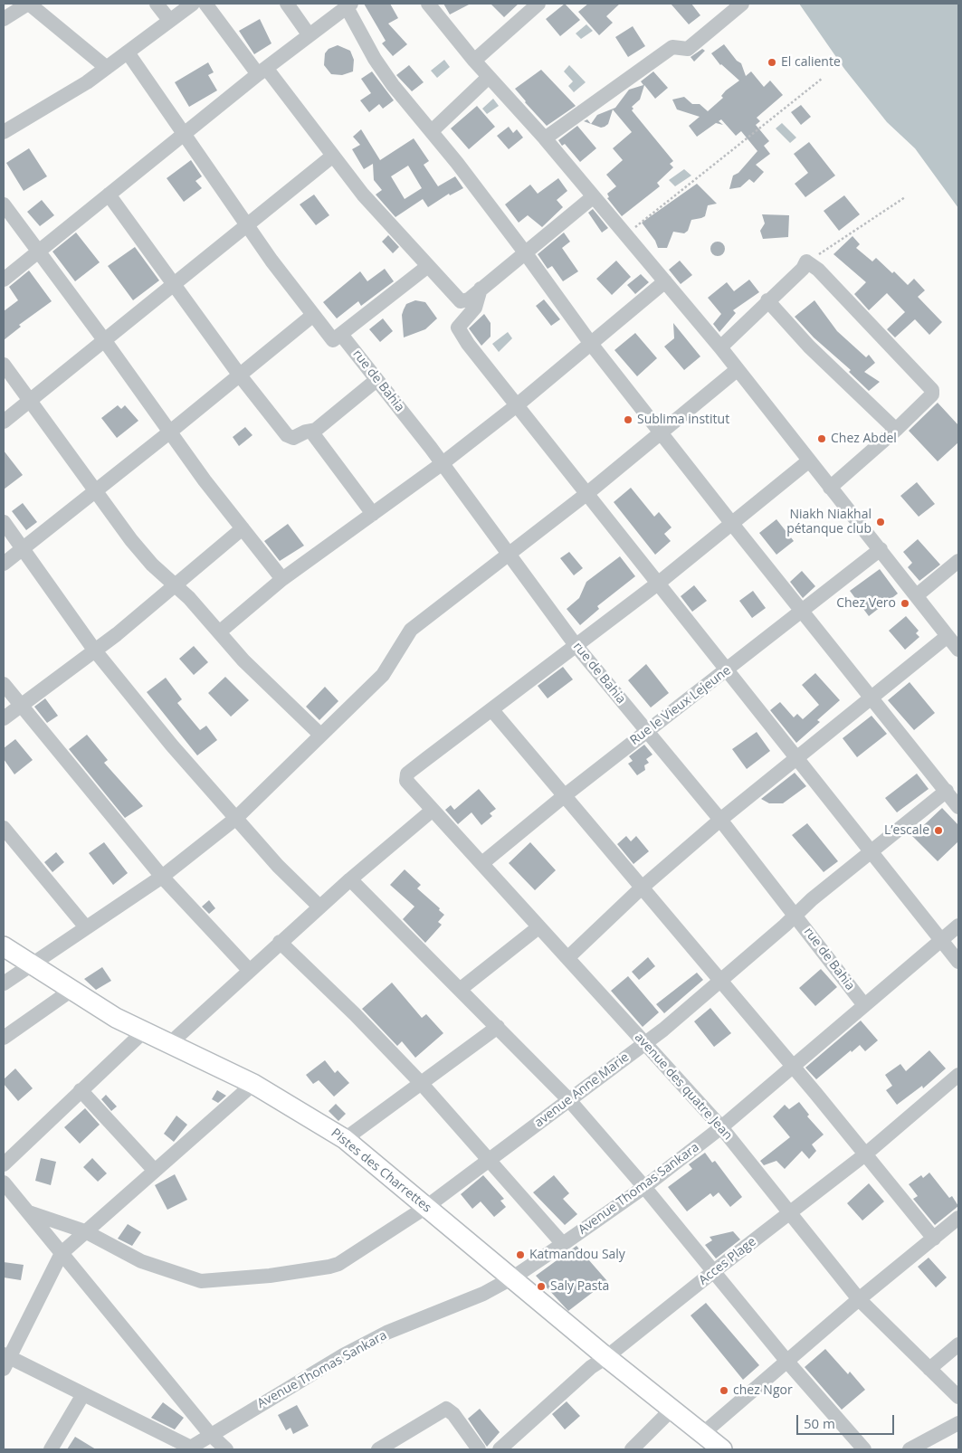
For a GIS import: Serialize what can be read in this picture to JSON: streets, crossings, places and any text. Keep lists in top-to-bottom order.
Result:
{
  "streets": {
    "main road": ["Pistes des Charrettes"],
    "street": [
      "rue de Bahia",
      "Rue le Vieux Lejeune",
      "avenue des quatre Jean",
      "avenue Anne Marie",
      "Avenue Thomas Sankara",
      "Acces Plage"
    ]
  },
  "crossings": [
    ["rue de Bahia", "Rue le Vieux Lejeune"],
    ["rue de Bahia", "avenue Anne Marie"],
    ["rue de Bahia", "Avenue Thomas Sankara"],
    ["Rue le Vieux Lejeune", "avenue des quatre Jean"],
    ["avenue des quatre Jean", "avenue Anne Marie"],
    ["avenue des quatre Jean", "Avenue Thomas Sankara"],
    ["avenue des quatre Jean", "Acces Plage"],
    ["avenue Anne Marie", "Pistes des Charrettes"],
    ["Pistes des Charrettes", "Avenue Thomas Sankara"],
    ["Pistes des Charrettes", "Acces Plage"]
  ],
  "places": [
    "El caliente",
    "Sublima institut",
    "Chez Abdel",
    "Niakh Niakhal pétanque club",
    "Chez Vero",
    "L’escale",
    "Katmandou Saly",
    "Saly Pasta",
    "chez Ngor"
  ],
  "scale_bar": "50 m"
}
